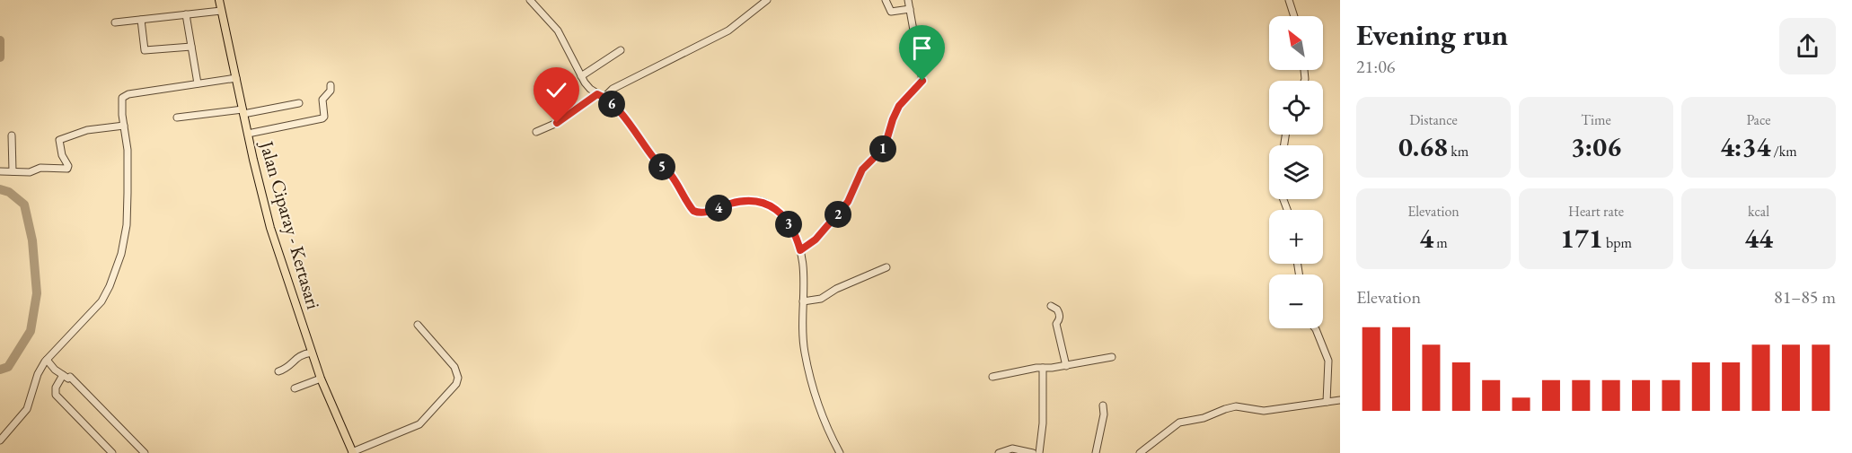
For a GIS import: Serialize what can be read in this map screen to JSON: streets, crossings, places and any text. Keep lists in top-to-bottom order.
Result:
{
  "streets": {
    "main road": ["Jalan Ciparay - Kertasari"]
  },
  "north": "top left",
  "page": {
    "heading": ["Evening run", "21:06"],
    "map_buttons": ["+", "−"],
    "pins": [
      "6",
      "1",
      "5",
      "4",
      "2",
      "3"
    ],
    "stats": [
      ["Distance", "0.68 km"],
      ["Time", "3:06"],
      ["Pace", "4:34 /km"],
      ["Elevation", "4 m"],
      ["Heart rate", "171 bpm"],
      ["kcal", "44"]
    ],
    "chart": ["Elevation", "81–85 m"]
  }
}
